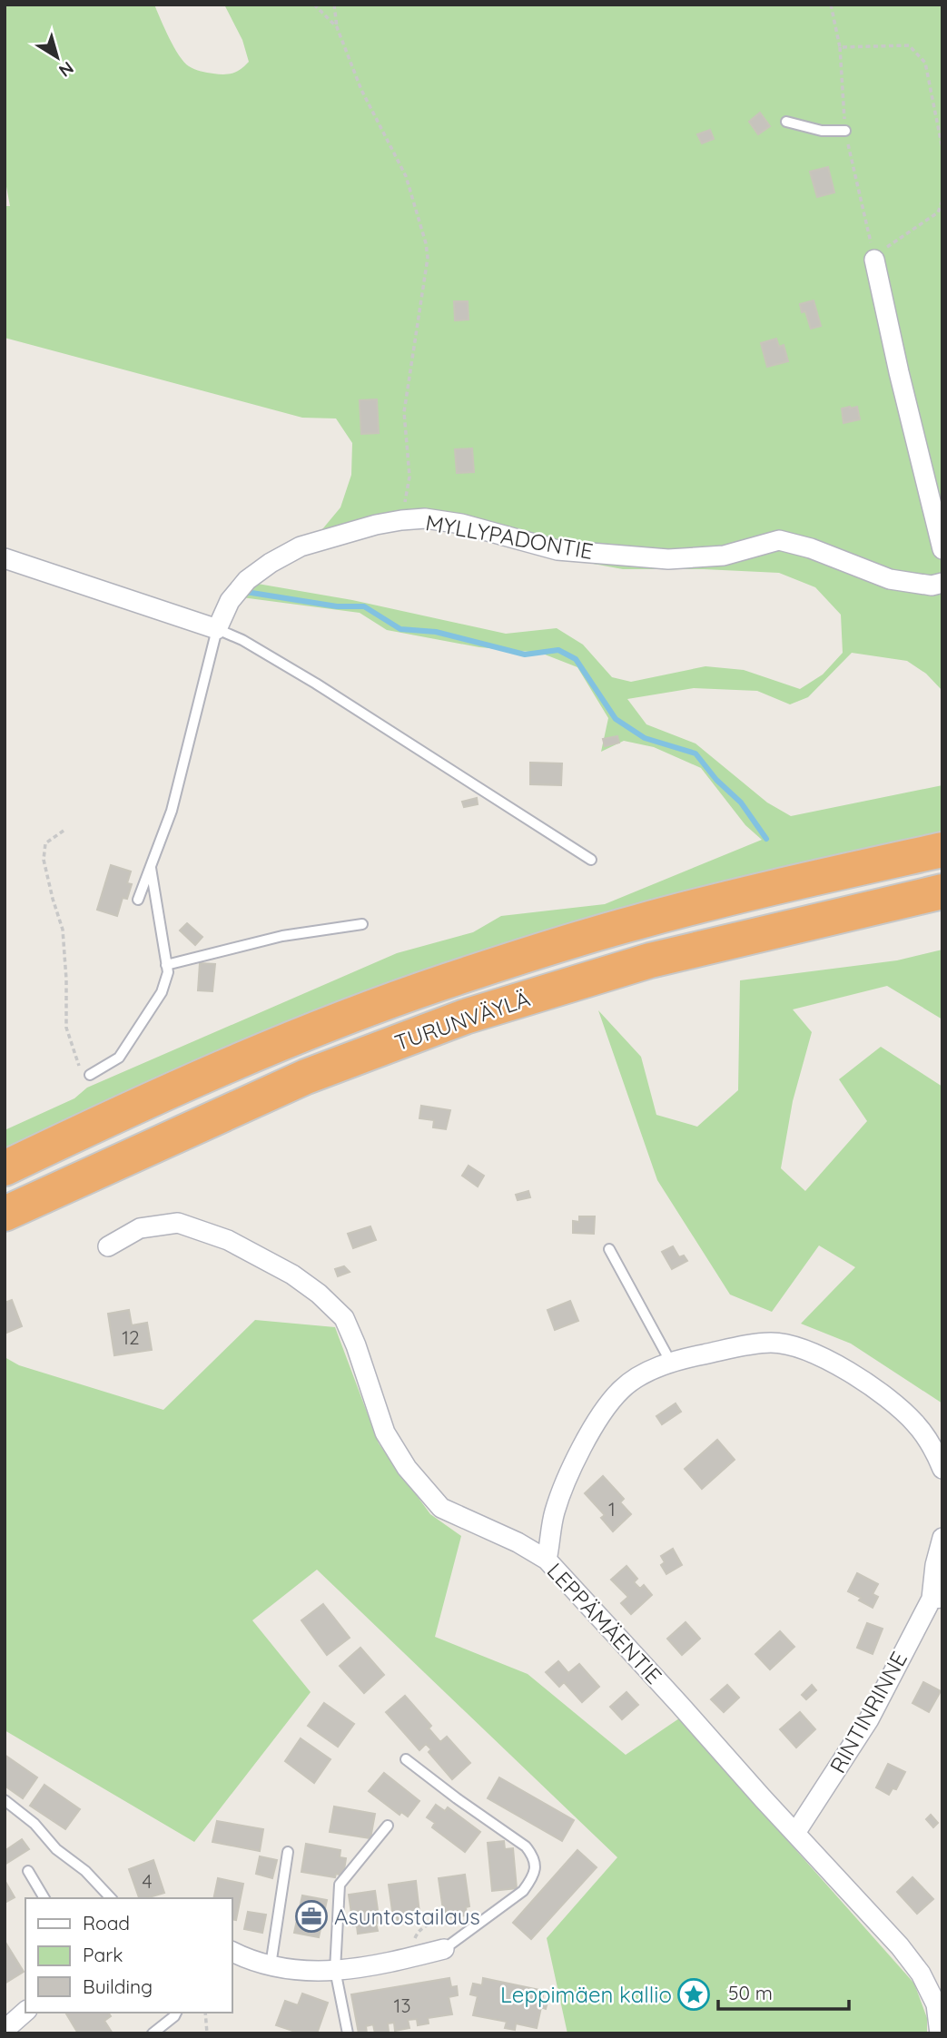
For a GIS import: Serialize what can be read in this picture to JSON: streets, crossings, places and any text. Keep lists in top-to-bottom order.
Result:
{
  "streets": {
    "highway": ["TURUNVÄYLÄ"],
    "street": ["MYLLYPADONTIE", "LEPPÄMÄENTIE", "RINTINRINNE"]
  },
  "crossings": [
    ["LEPPÄMÄENTIE", "RINTINRINNE"]
  ],
  "places": {
    "office": ["Asuntostailaus"],
    "place": ["Leppimäen kallio"]
  },
  "house_numbers": [
    "12",
    "1",
    "4",
    "13"
  ],
  "legend": ["Road", "Park", "Building"],
  "scale_bar": "50 m",
  "north": "bottom right"
}
